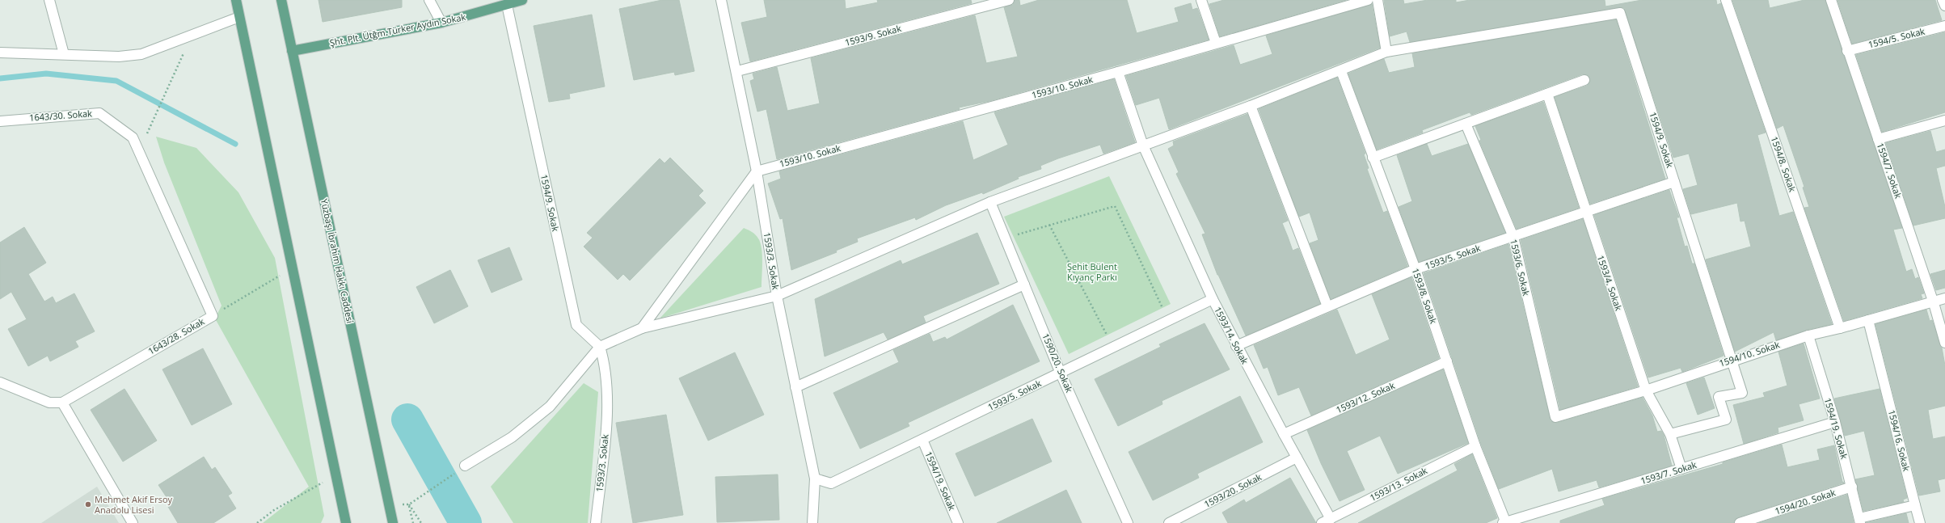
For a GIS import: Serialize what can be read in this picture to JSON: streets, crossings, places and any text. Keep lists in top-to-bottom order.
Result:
{
  "streets": {
    "main road": ["Şht. Plt. Ütğm.Türker Aydın Sokak", "Yüzbaşı İbrahim Hakkı Caddesi"],
    "street": [
      "1593/9. Sokak",
      "1594/5. Sokak",
      "1593/10. Sokak",
      "1643/30. Sokak",
      "1594/9. Sokak",
      "1594/8. Sokak",
      "1594/7. Sokak",
      "1593/5. Sokak",
      "1593/3. Sokak",
      "1593/6. Sokak",
      "1593/4. Sokak",
      "1593/8. Sokak",
      "1593/14. Sokak",
      "1643/28. Sokak",
      "1594/10. Sokak",
      "1590/20. Sokak",
      "1593/12. Sokak",
      "1594/19. Sokak",
      "1594/16. Sokak",
      "1593/7. Sokak",
      "1593/13. Sokak",
      "1593/20. Sokak",
      "1594/20. Sokak"
    ]
  },
  "crossings": [
    ["Şht. Plt. Ütğm.Türker Aydın Sokak", "1594/9. Sokak"],
    ["Şht. Plt. Ütğm.Türker Aydın Sokak", "Yüzbaşı İbrahim Hakkı Caddesi"],
    ["1593/9. Sokak", "1593/3. Sokak"],
    ["1594/5. Sokak", "1594/7. Sokak"],
    ["1593/10. Sokak", "1593/3. Sokak"],
    ["1593/10. Sokak", "1593/14. Sokak"],
    ["1643/30. Sokak", "1643/28. Sokak"],
    ["1594/9. Sokak", "1593/5. Sokak"],
    ["1594/9. Sokak", "1593/3. Sokak"],
    ["1594/9. Sokak", "1593/4. Sokak"],
    ["1594/9. Sokak", "1594/10. Sokak"],
    ["1594/8. Sokak", "1594/10. Sokak"],
    ["1594/7. Sokak", "1594/10. Sokak"],
    ["1593/5. Sokak", "1593/3. Sokak"],
    ["1593/5. Sokak", "1593/6. Sokak"],
    ["1593/5. Sokak", "1593/4. Sokak"],
    ["1593/5. Sokak", "1593/8. Sokak"],
    ["1593/5. Sokak", "1593/14. Sokak"],
    ["1593/5. Sokak", "1590/20. Sokak"],
    ["1593/5. Sokak", "1594/19. Sokak"],
    ["1593/6. Sokak", "1594/10. Sokak"],
    ["1593/4. Sokak", "1594/10. Sokak"],
    ["1593/4. Sokak", "1593/7. Sokak"],
    ["1593/8. Sokak", "1593/12. Sokak"],
    ["1593/8. Sokak", "1593/7. Sokak"],
    ["1593/8. Sokak", "1593/13. Sokak"],
    ["1593/14. Sokak", "1593/12. Sokak"],
    ["1593/14. Sokak", "1593/13. Sokak"],
    ["1593/14. Sokak", "1593/20. Sokak"],
    ["1594/10. Sokak", "1594/19. Sokak"],
    ["1594/10. Sokak", "1594/16. Sokak"],
    ["1594/19. Sokak", "1593/7. Sokak"],
    ["1594/19. Sokak", "1594/20. Sokak"]
  ],
  "parks": ["Şehit Bülent Kıyanç Parkı"],
  "places": ["Mehmet Akif Ersoy Anadolu Lisesi"]
}
